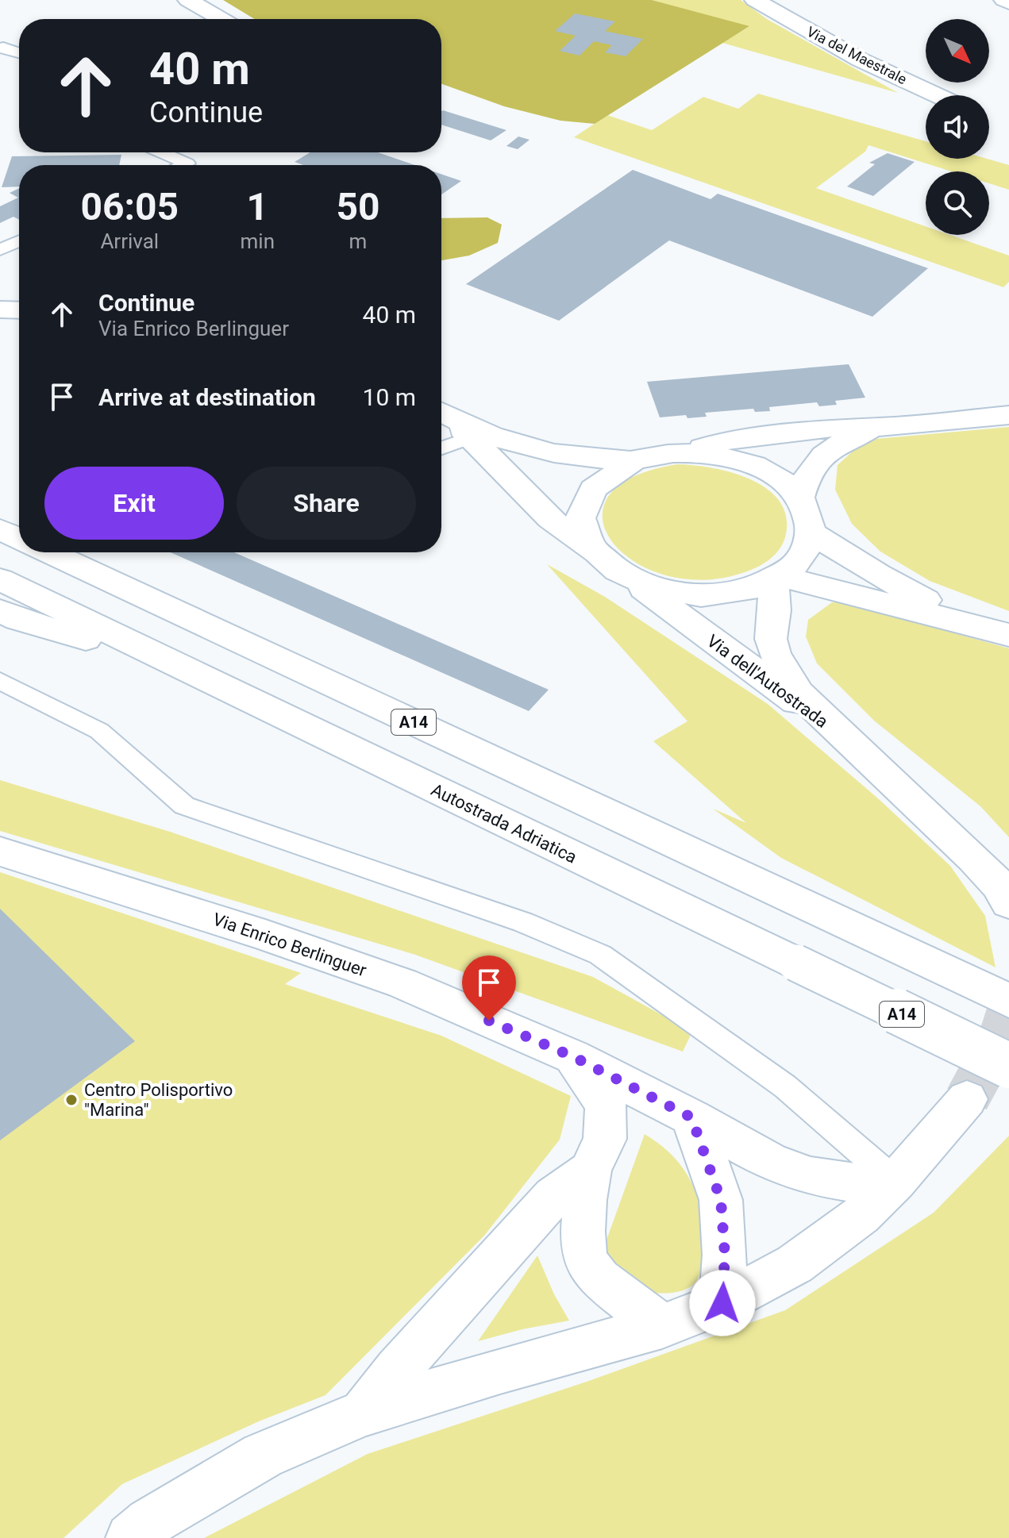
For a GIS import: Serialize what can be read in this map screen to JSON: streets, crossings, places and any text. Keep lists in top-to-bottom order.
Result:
{
  "streets": {
    "main road": [
      "Via del Maestrale",
      "Via dell'Autostrada",
      "A14",
      "Autostrada Adriatica",
      "Via Enrico Berlinguer"
    ]
  },
  "places": ["Centro Polisportivo \"Marina\""],
  "north": "bottom right",
  "page": {
    "turn": ["40 m", "Continue"],
    "eta": [
      "06:05",
      "Arrival",
      "1",
      "min",
      "50",
      "m"
    ],
    "list": [
      {
        "name": "Continue",
        "note": "Via Enrico Berlinguer",
        "value": "40 m"
      },
      {
        "name": "Arrive at destination",
        "value": "10 m"
      }
    ],
    "buttons": ["Exit", "Share"]
  }
}
